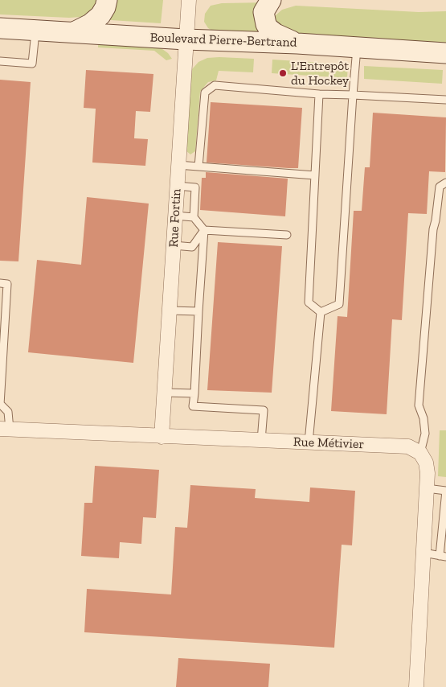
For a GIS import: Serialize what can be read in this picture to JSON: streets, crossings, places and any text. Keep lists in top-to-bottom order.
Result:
{
  "streets": {
    "main road": ["Boulevard Pierre-Bertrand"],
    "street": ["Rue Fortin", "Rue Métivier"]
  },
  "crossings": [
    ["Boulevard Pierre-Bertrand", "Rue Fortin"],
    ["Rue Fortin", "Rue Métivier"]
  ],
  "places": ["L'Entrepôt du Hockey"]
}
